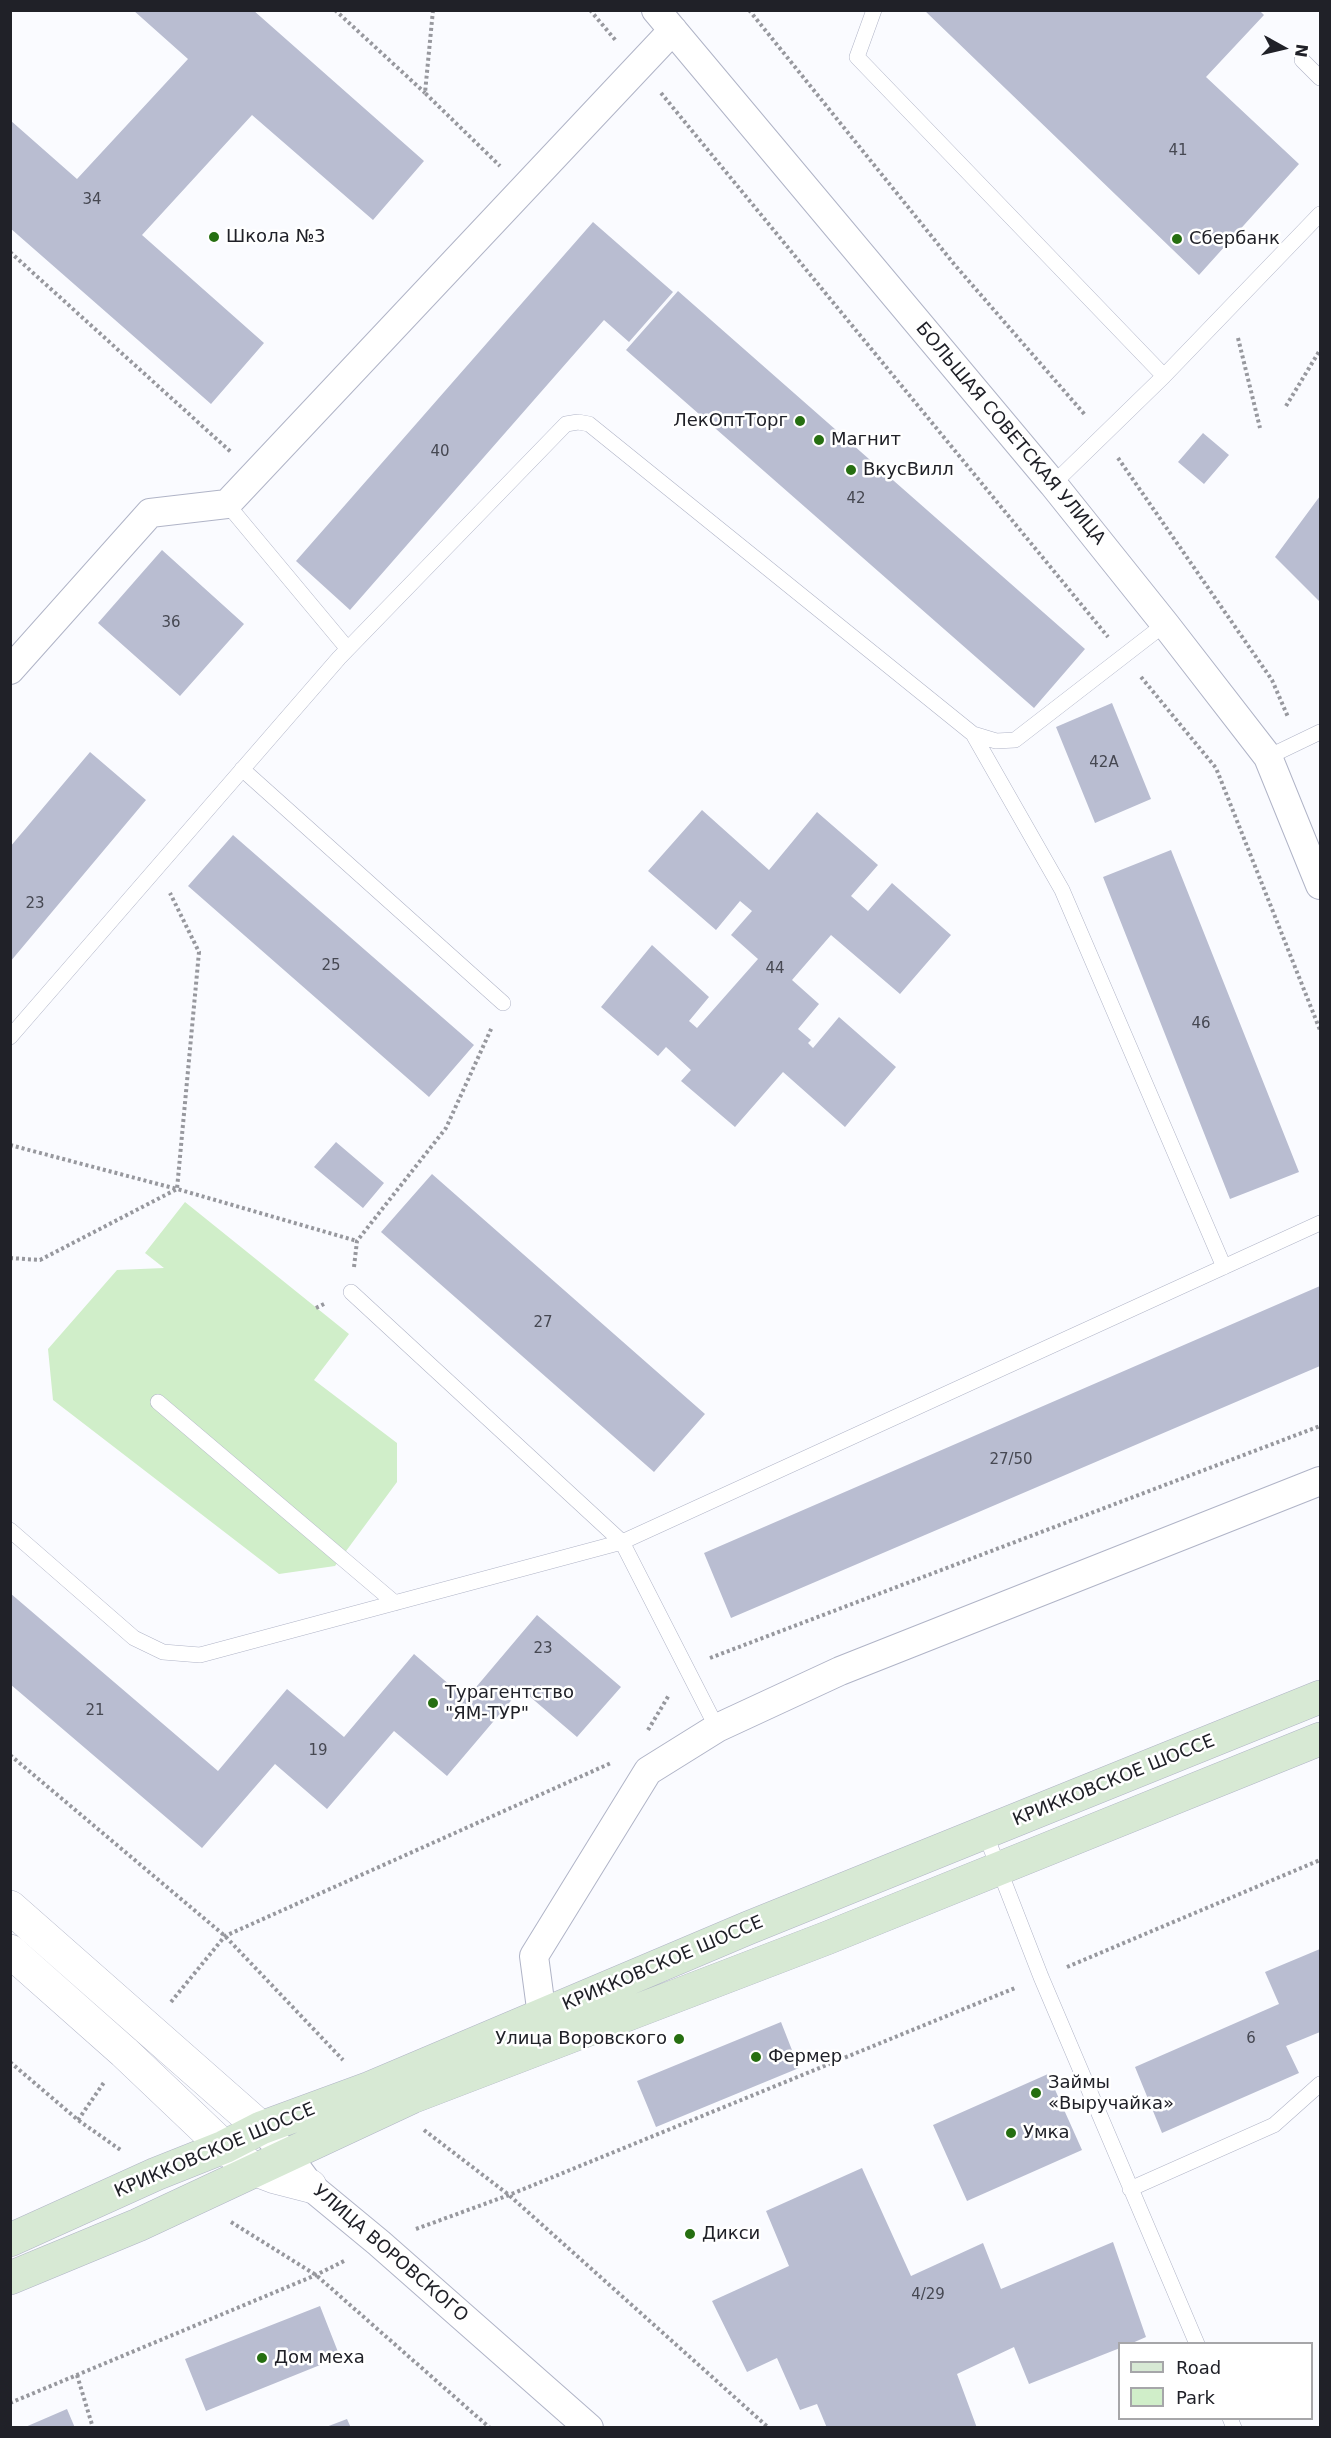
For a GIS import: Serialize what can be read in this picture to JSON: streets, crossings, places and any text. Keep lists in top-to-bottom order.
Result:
{
  "streets": {
    "main road": ["КРИККОВСКОЕ ШОССЕ"],
    "street": ["БОЛЬШАЯ СОВЕТСКАЯ УЛИЦА", "УЛИЦА ВОРОВСКОГО"]
  },
  "crossings": [
    ["КРИККОВСКОЕ ШОССЕ", "УЛИЦА ВОРОВСКОГО"]
  ],
  "places": [
    "Школа №3",
    "Сбербанк",
    "ЛекОптТорг",
    "Магнит",
    "ВкусВилл",
    "Турагентство \"ЯМ-ТУР\"",
    "Улица Воровского",
    "Фермер",
    "Займы «Выручайка»",
    "Умка",
    "Дикси",
    "Дом меха"
  ],
  "house_numbers": [
    "41",
    "34",
    "40",
    "42",
    "36",
    "42А",
    "23",
    "25",
    "44",
    "46",
    "27",
    "27/50",
    "23",
    "21",
    "19",
    "6",
    "4/29"
  ],
  "legend": ["Road", "Park"],
  "north": "right"
}
